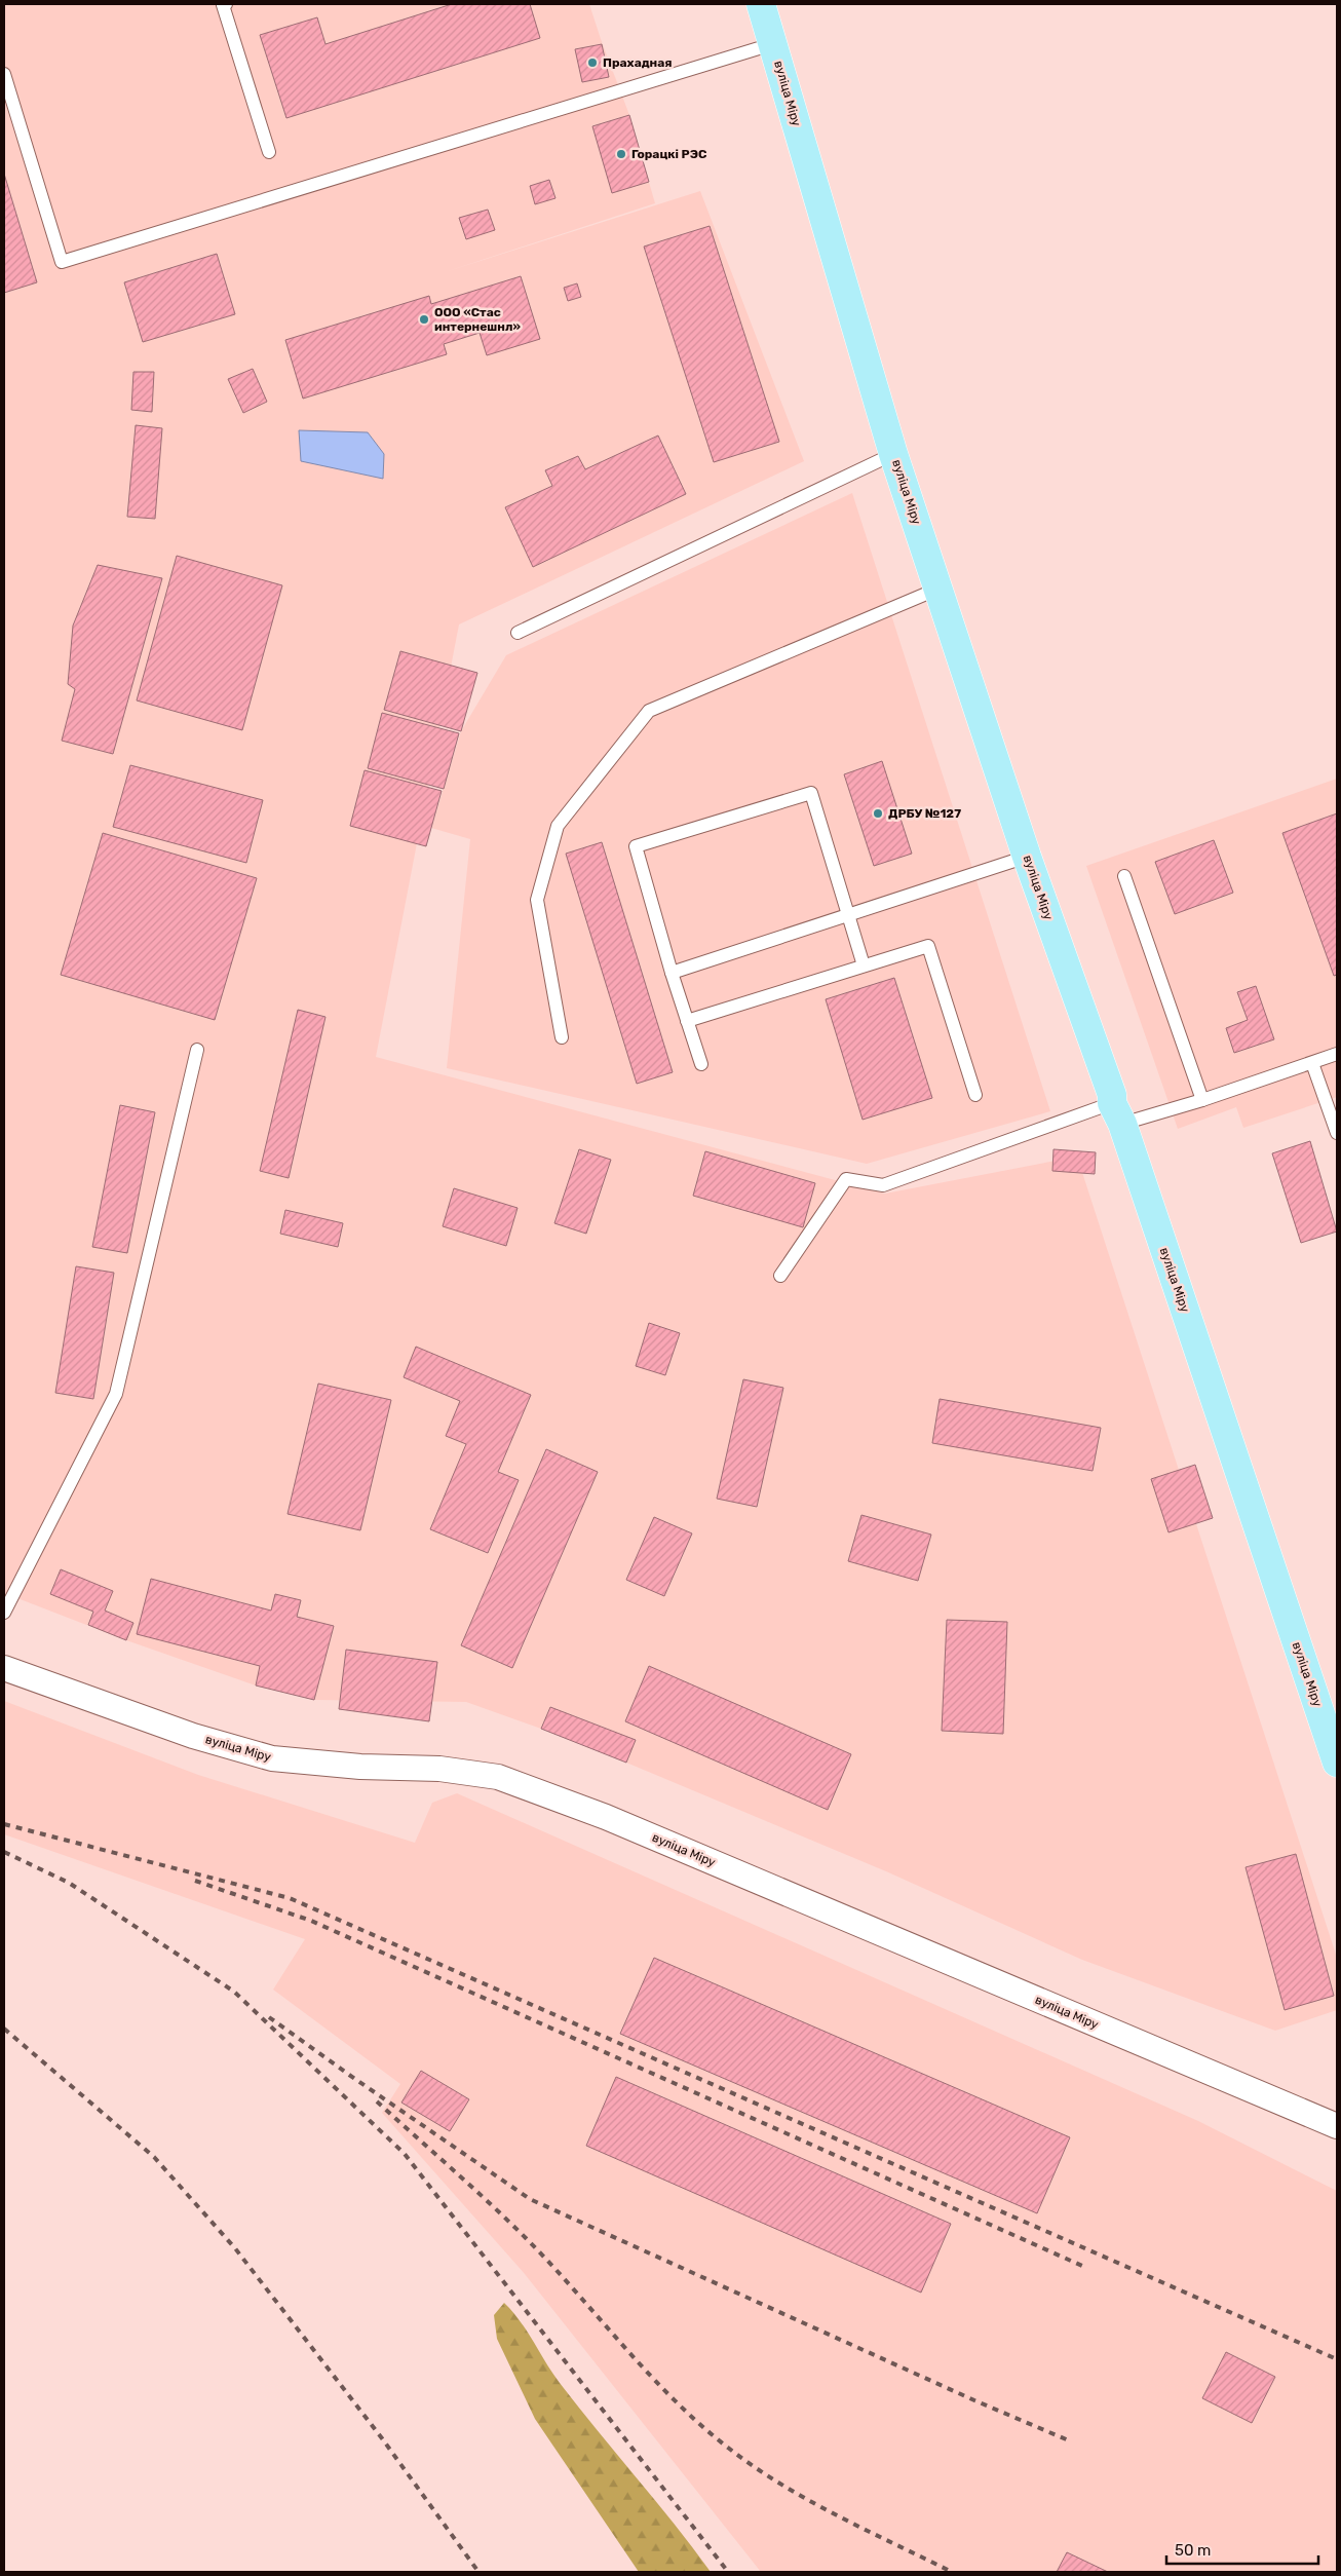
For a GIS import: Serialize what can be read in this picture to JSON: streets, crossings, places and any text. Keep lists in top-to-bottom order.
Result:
{
  "streets": {
    "main road": ["вуліца Міру"]
  },
  "places": [
    "Прахадная",
    "Горацкі РЭС",
    "ООО «Стас интернешнл»",
    "ДРБУ №127"
  ],
  "scale_bar": "50 m"
}
